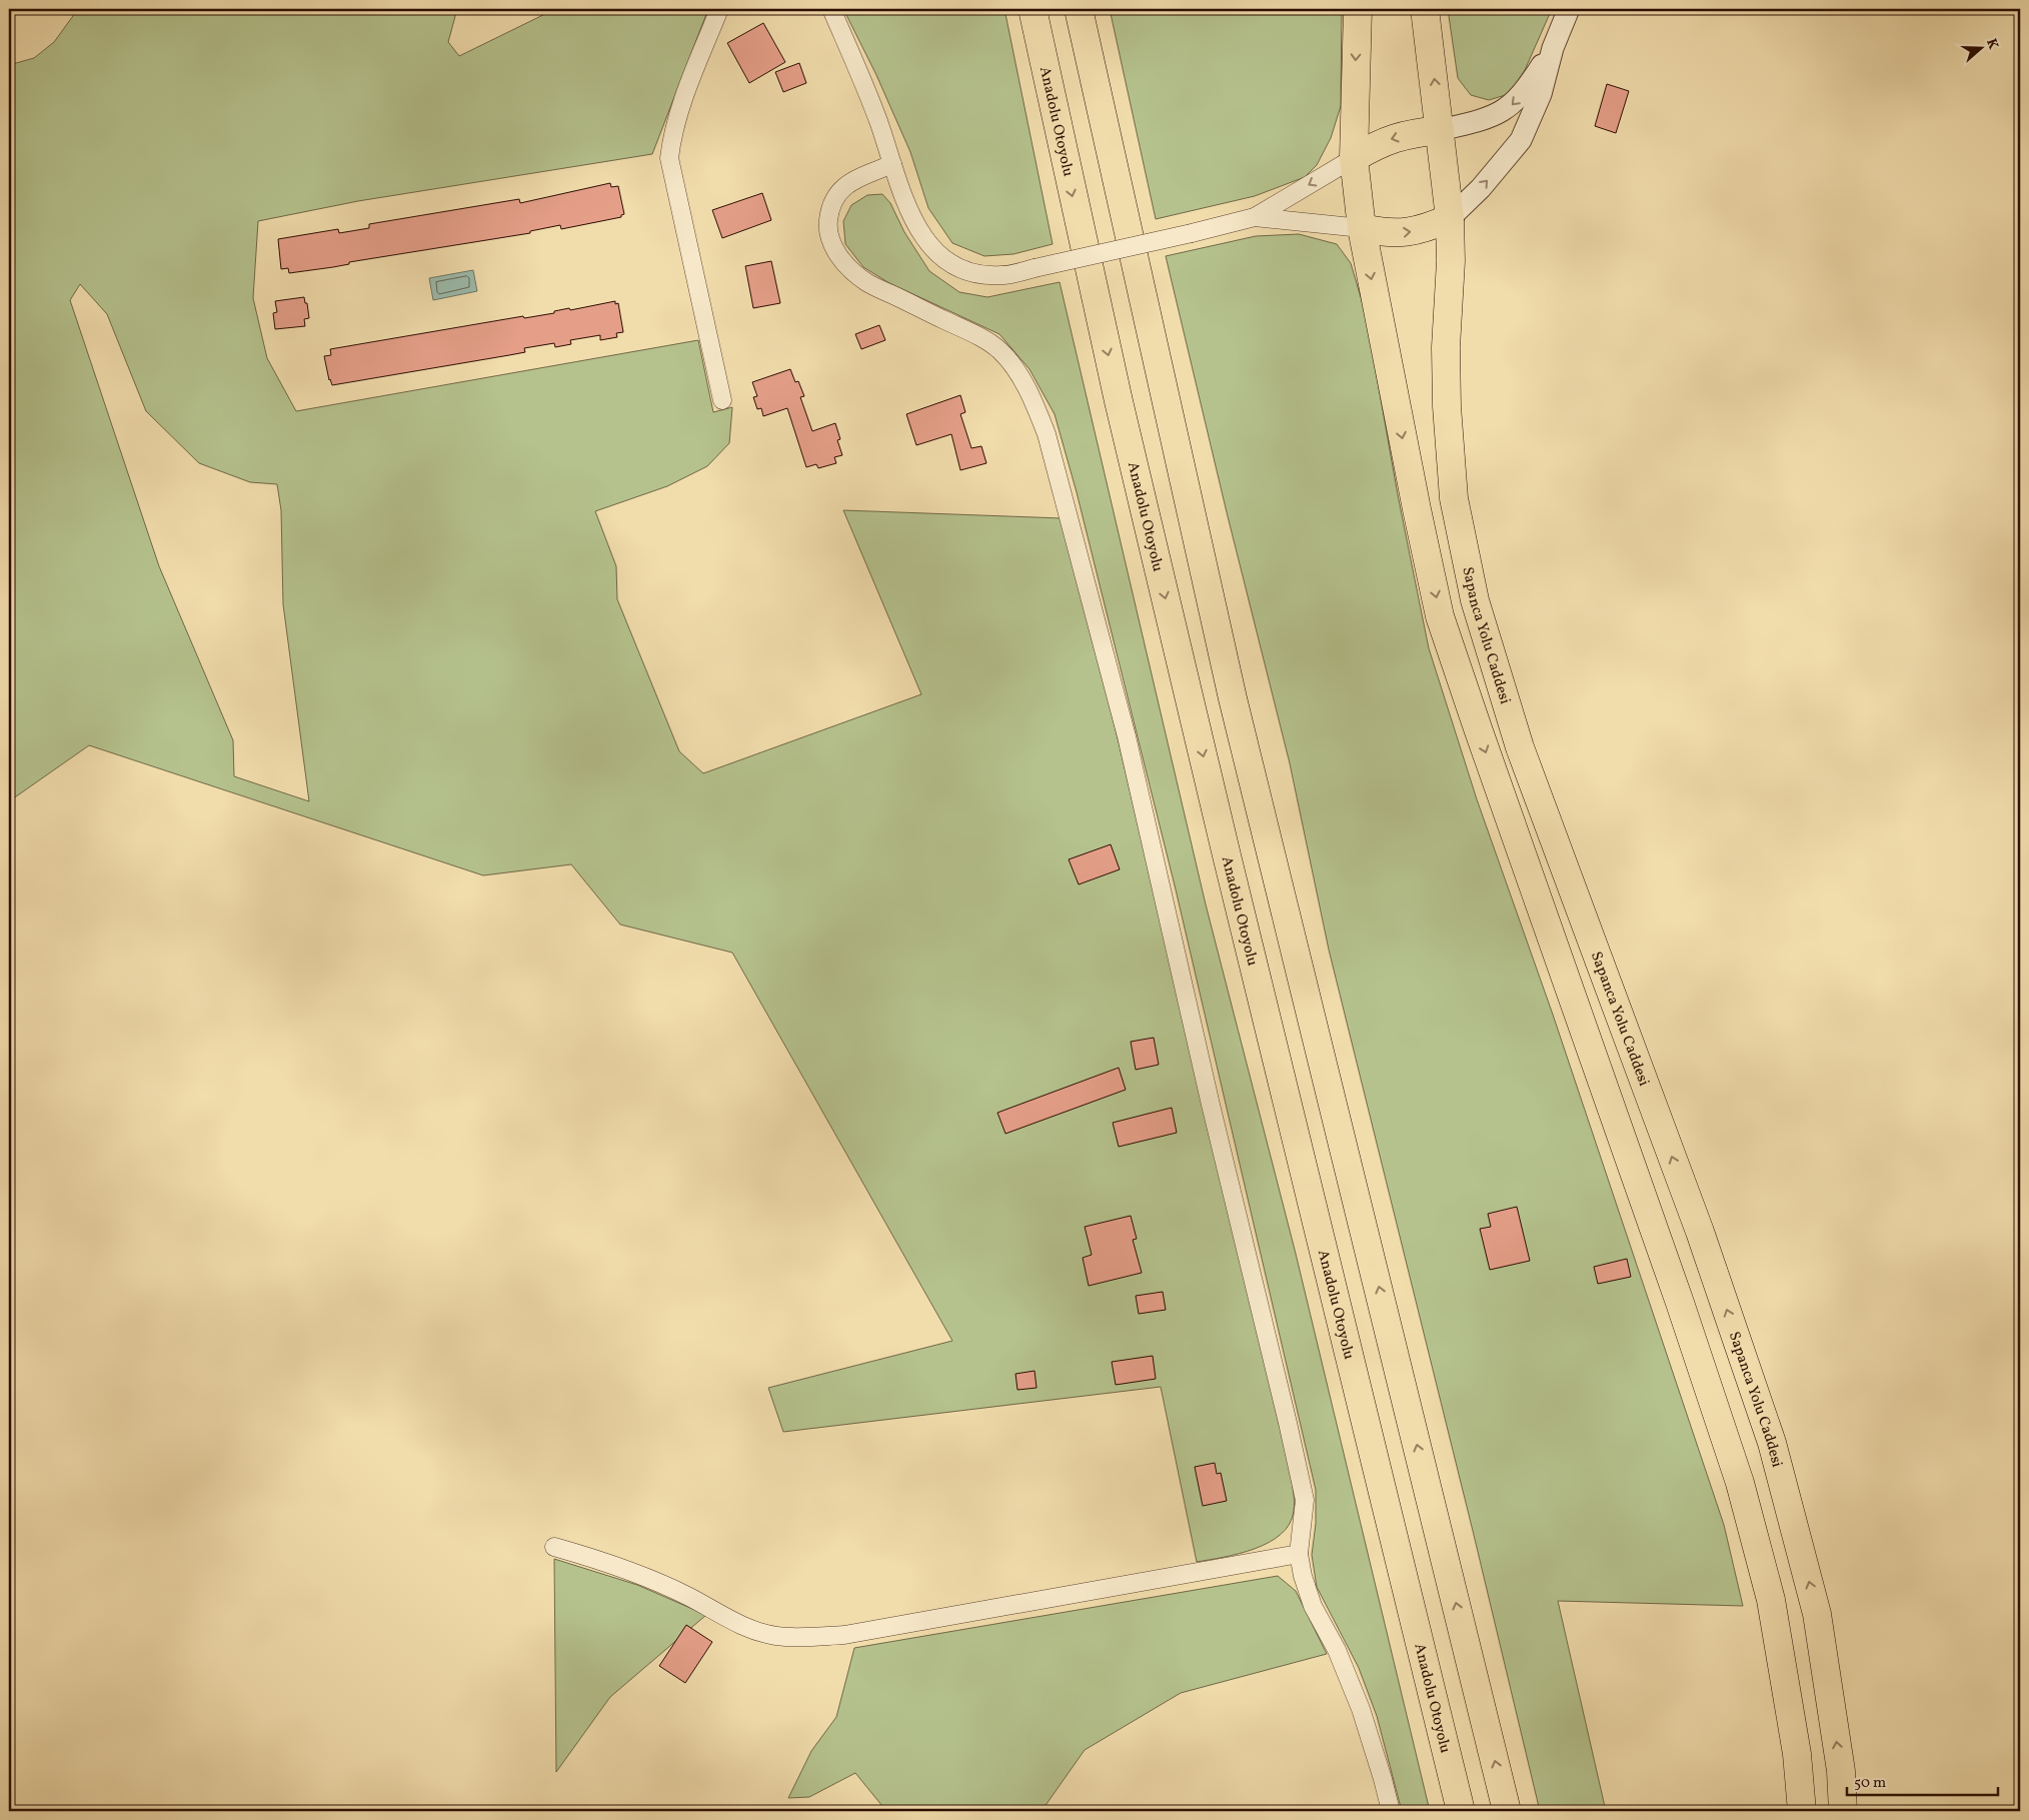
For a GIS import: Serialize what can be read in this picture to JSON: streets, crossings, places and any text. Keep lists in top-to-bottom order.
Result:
{
  "streets": {
    "highway": ["Anadolu Otoyolu", "Sapanca Yolu Caddesi"]
  },
  "scale_bar": "50 m",
  "north": "right"
}
